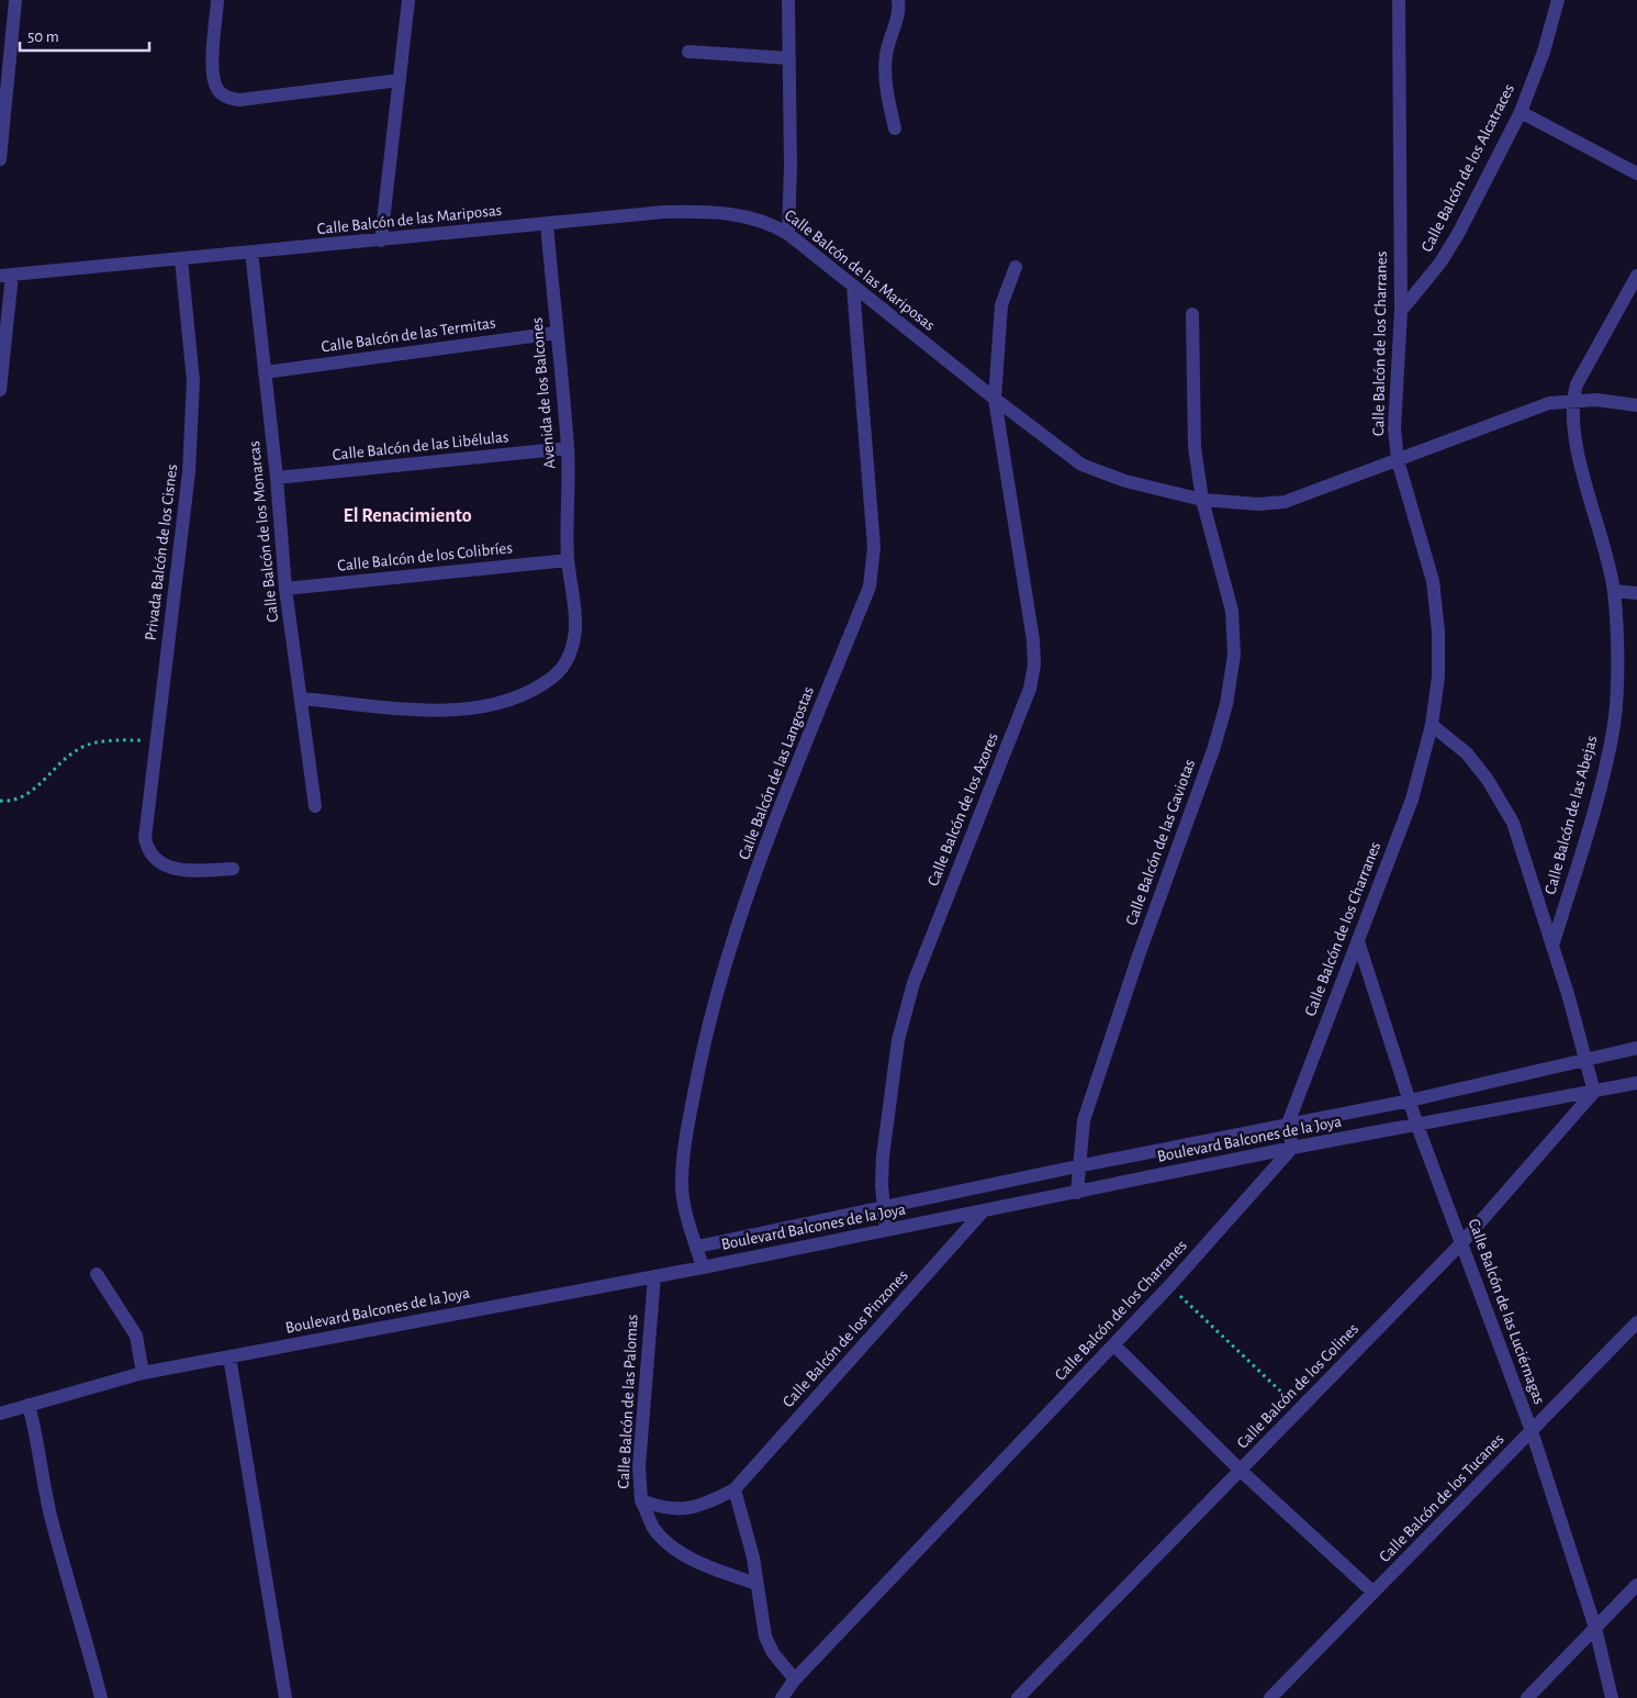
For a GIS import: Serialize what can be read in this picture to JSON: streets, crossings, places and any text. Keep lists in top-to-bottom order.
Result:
{
  "streets": {
    "street": [
      "Calle Balcón de los Alcatraces",
      "Calle Balcón de las Mariposas",
      "Calle Balcón de las Termitas",
      "Calle Balcón de los Charranes",
      "Avenida de los Balcones",
      "Calle Balcón de las Libélulas",
      "Calle Balcón de los Monarcas",
      "Privada Balcón de los Cisnes",
      "Calle Balcón de los Colibríes",
      "Calle Balcón de las Langostas",
      "Calle Balcón de los Azores",
      "Calle Balcón de las Abejas",
      "Calle Balcón de las Gaviotas",
      "Boulevard Balcones de la Joya",
      "Calle Balcón de las Luciérnagas",
      "Calle Balcón de los Pinzones",
      "Calle Balcón de los Colines",
      "Calle Balcón de las Palomas",
      "Calle Balcón de los Tucanes"
    ]
  },
  "crossings": [
    ["Calle Balcón de los Alcatraces", "Calle Balcón de los Charranes"],
    ["Calle Balcón de las Mariposas", "Calle Balcón de los Charranes"],
    ["Calle Balcón de las Mariposas", "Avenida de los Balcones"],
    ["Calle Balcón de las Mariposas", "Calle Balcón de los Monarcas"],
    ["Calle Balcón de las Mariposas", "Privada Balcón de los Cisnes"],
    ["Calle Balcón de las Mariposas", "Calle Balcón de las Langostas"],
    ["Calle Balcón de las Mariposas", "Calle Balcón de los Azores"],
    ["Calle Balcón de las Mariposas", "Calle Balcón de las Abejas"],
    ["Calle Balcón de las Mariposas", "Calle Balcón de las Gaviotas"],
    ["Calle Balcón de las Termitas", "Avenida de los Balcones"],
    ["Calle Balcón de las Termitas", "Calle Balcón de los Monarcas"],
    ["Calle Balcón de los Charranes", "Boulevard Balcones de la Joya"],
    ["Calle Balcón de los Charranes", "Calle Balcón de las Luciérnagas"],
    ["Avenida de los Balcones", "Calle Balcón de las Libélulas"],
    ["Avenida de los Balcones", "Calle Balcón de los Monarcas"],
    ["Avenida de los Balcones", "Calle Balcón de los Colibríes"],
    ["Calle Balcón de las Libélulas", "Calle Balcón de los Monarcas"],
    ["Calle Balcón de los Monarcas", "Calle Balcón de los Colibríes"],
    ["Calle Balcón de las Langostas", "Boulevard Balcones de la Joya"],
    ["Calle Balcón de los Azores", "Boulevard Balcones de la Joya"],
    ["Calle Balcón de las Gaviotas", "Boulevard Balcones de la Joya"],
    ["Boulevard Balcones de la Joya", "Calle Balcón de las Luciérnagas"],
    ["Boulevard Balcones de la Joya", "Calle Balcón de los Pinzones"],
    ["Boulevard Balcones de la Joya", "Calle Balcón de los Colines"],
    ["Boulevard Balcones de la Joya", "Calle Balcón de las Palomas"],
    ["Calle Balcón de las Luciérnagas", "Calle Balcón de los Colines"],
    ["Calle Balcón de las Luciérnagas", "Calle Balcón de los Tucanes"],
    ["Calle Balcón de los Pinzones", "Calle Balcón de las Palomas"]
  ],
  "districts": ["El Renacimiento"],
  "scale_bar": "50 m"
}
